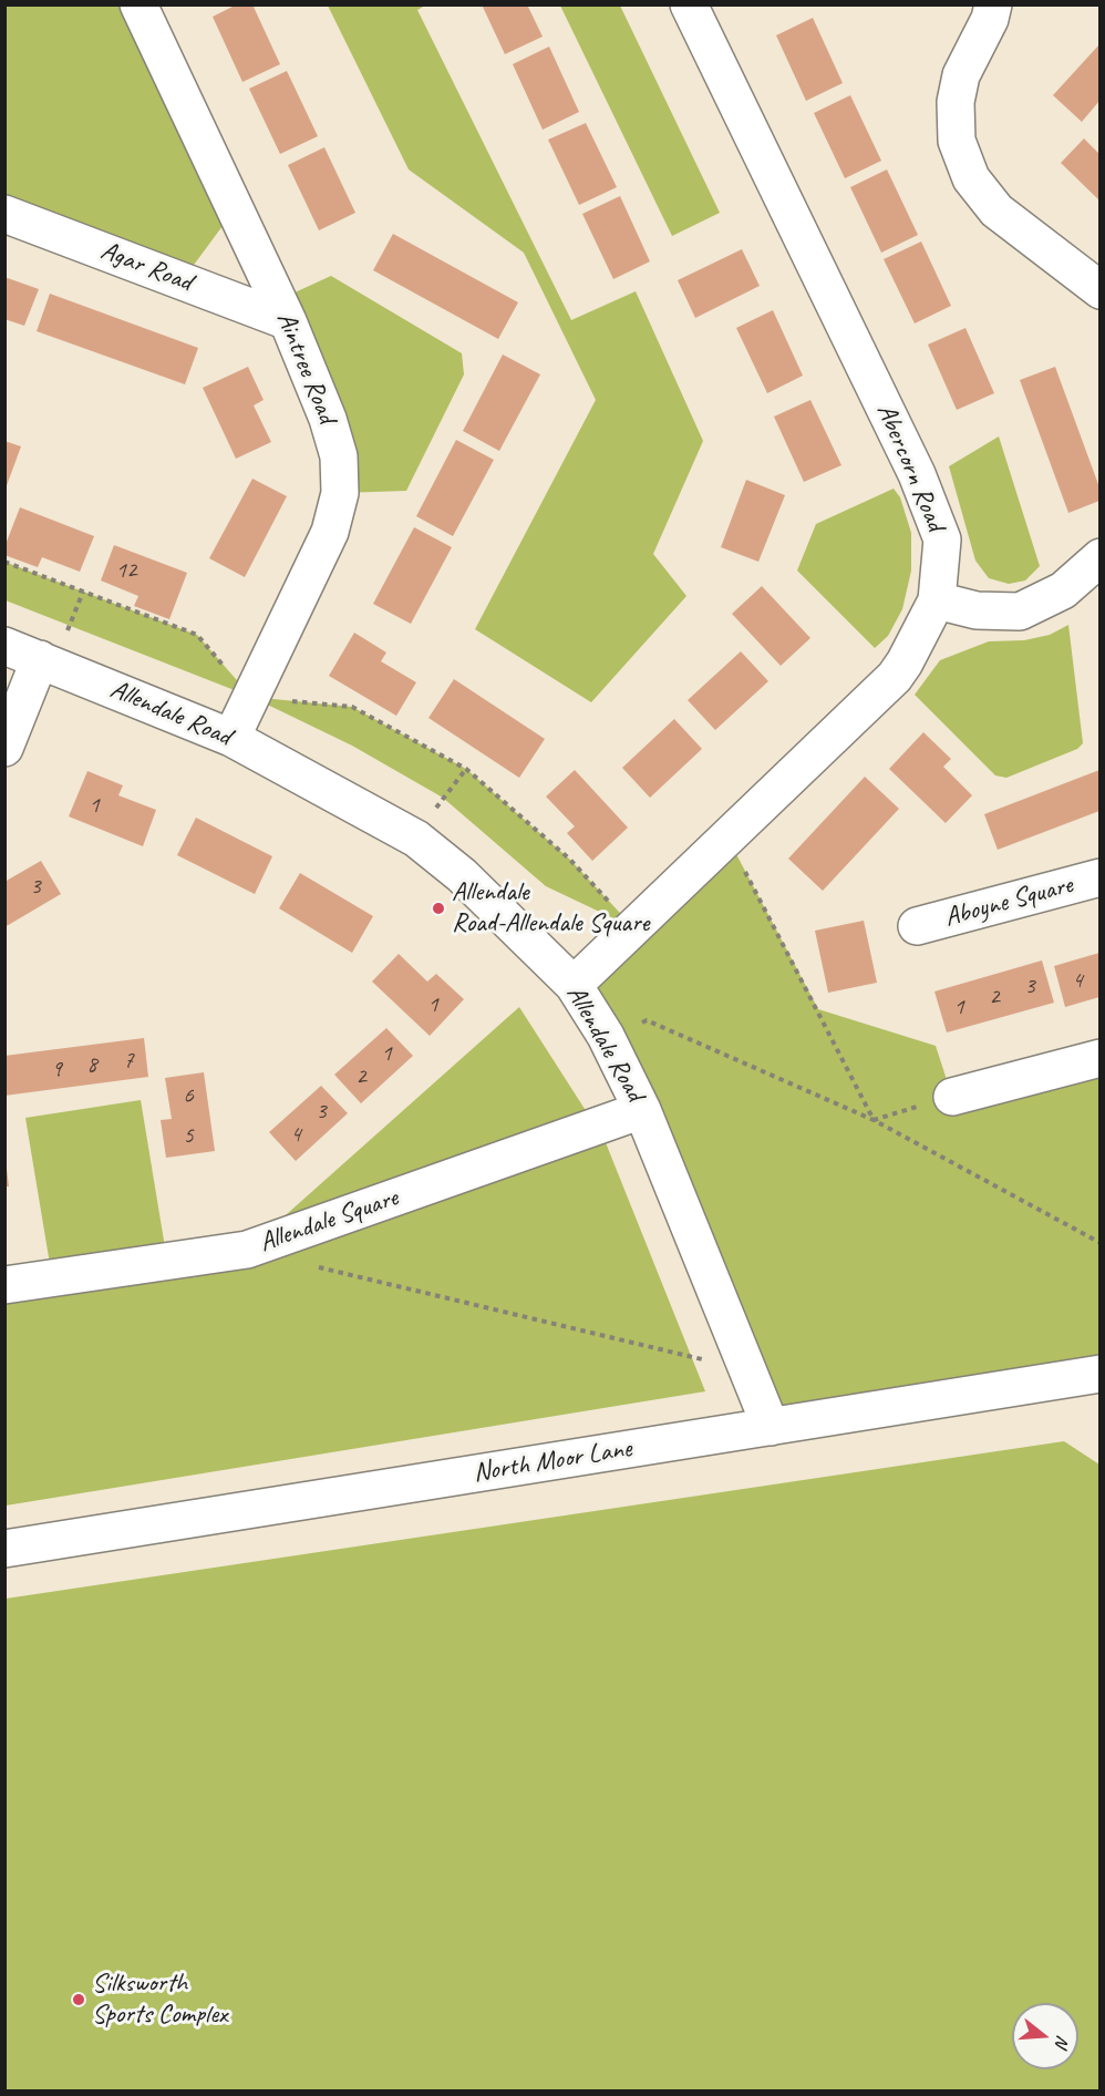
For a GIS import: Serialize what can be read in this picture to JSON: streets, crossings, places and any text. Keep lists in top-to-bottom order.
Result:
{
  "streets": {
    "street": [
      "Agar Road",
      "Aintree Road",
      "Abercorn Road",
      "Allendale Road",
      "Aboyne Square",
      "Allendale Square",
      "North Moor Lane"
    ]
  },
  "crossings": [
    ["Agar Road", "Aintree Road"],
    ["Aintree Road", "Allendale Road"],
    ["Abercorn Road", "Allendale Road"],
    ["Allendale Road", "Allendale Square"],
    ["Allendale Road", "North Moor Lane"]
  ],
  "places": ["Allendale Road-Allendale Square", "Silksworth Sports Complex"],
  "house_numbers": [
    "12",
    "1",
    "3",
    "4",
    "3",
    "2",
    "1",
    "1",
    "1",
    "7",
    "8",
    "9",
    "2",
    "6",
    "3",
    "4",
    "5"
  ],
  "north": "right"
}
